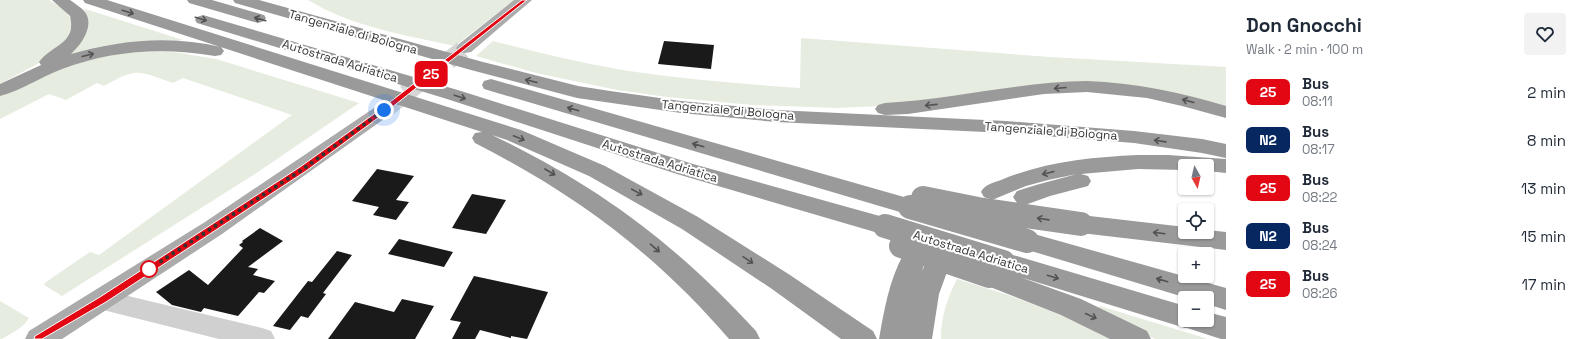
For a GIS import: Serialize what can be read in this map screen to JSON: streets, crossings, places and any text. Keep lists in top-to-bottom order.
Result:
{
  "streets": {
    "highway": ["Tangenziale di Bologna", "Autostrada Adriatica"]
  },
  "lines": ["bus line 25"],
  "north": "bottom",
  "page": {
    "on_map": "25",
    "heading": ["Don Gnocchi", "Walk · 2 min · 100 m"],
    "list": [
      {
        "mark": "25",
        "name": "Bus",
        "note": "08:11",
        "value": "2 min"
      },
      {
        "mark": "N2",
        "name": "Bus",
        "note": "08:17",
        "value": "8 min"
      },
      {
        "mark": "25",
        "name": "Bus",
        "note": "08:22",
        "value": "13 min"
      },
      {
        "mark": "N2",
        "name": "Bus",
        "note": "08:24",
        "value": "15 min"
      },
      {
        "mark": "25",
        "name": "Bus",
        "note": "08:26",
        "value": "17 min"
      }
    ],
    "map_buttons": ["+", "−"]
  }
}
